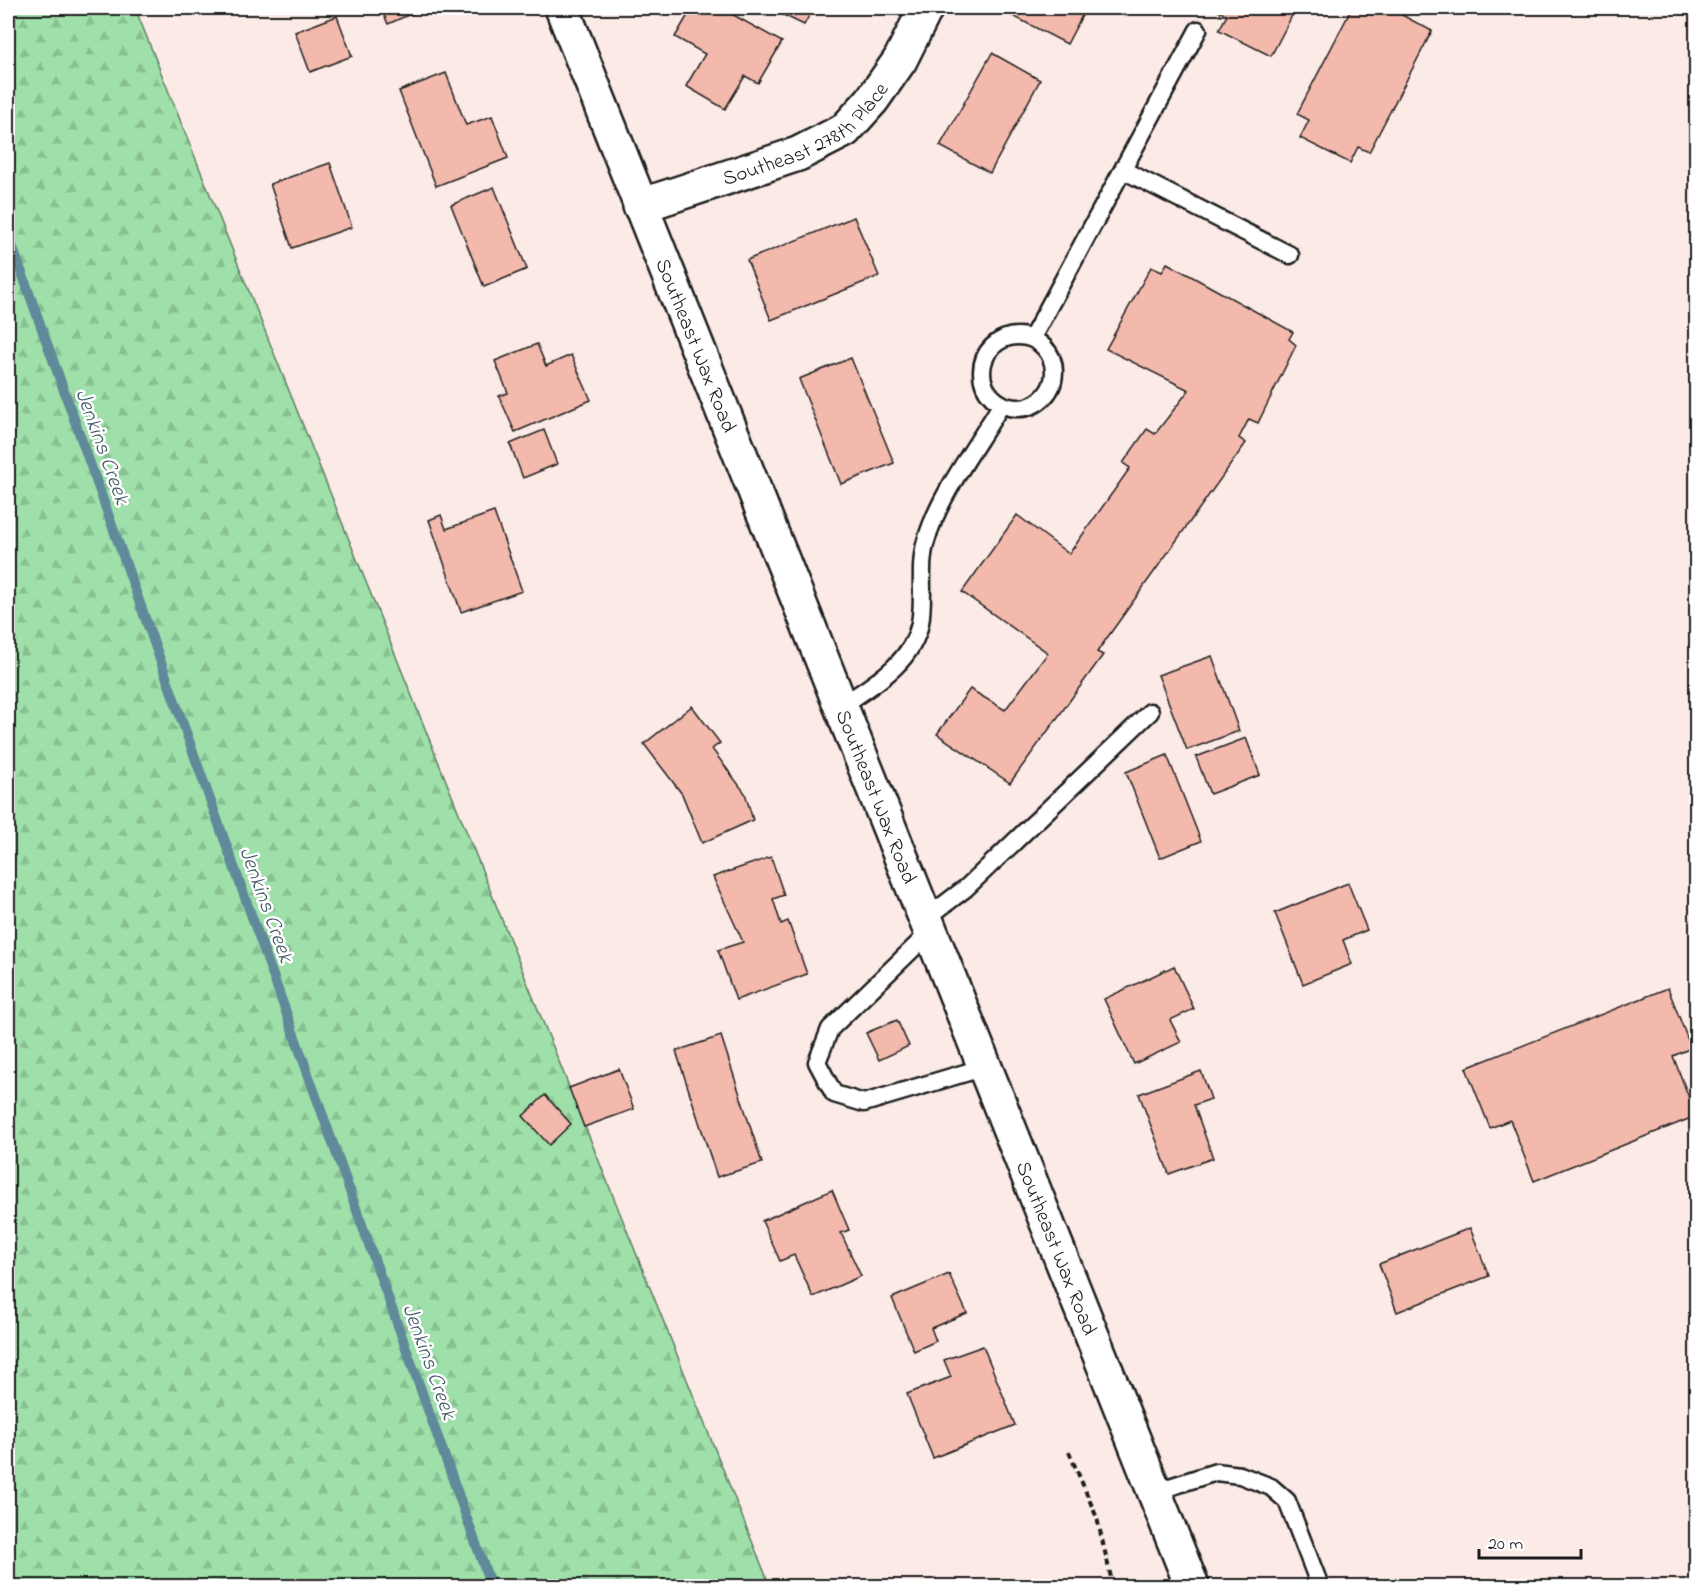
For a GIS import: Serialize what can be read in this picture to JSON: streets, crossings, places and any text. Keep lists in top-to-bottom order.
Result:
{
  "streets": {
    "street": ["Southeast 278th Place", "Southeast Wax Road"]
  },
  "crossings": [
    ["Southeast 278th Place", "Southeast Wax Road"]
  ],
  "water": ["Jenkins Creek"],
  "scale_bar": "20 m"
}
